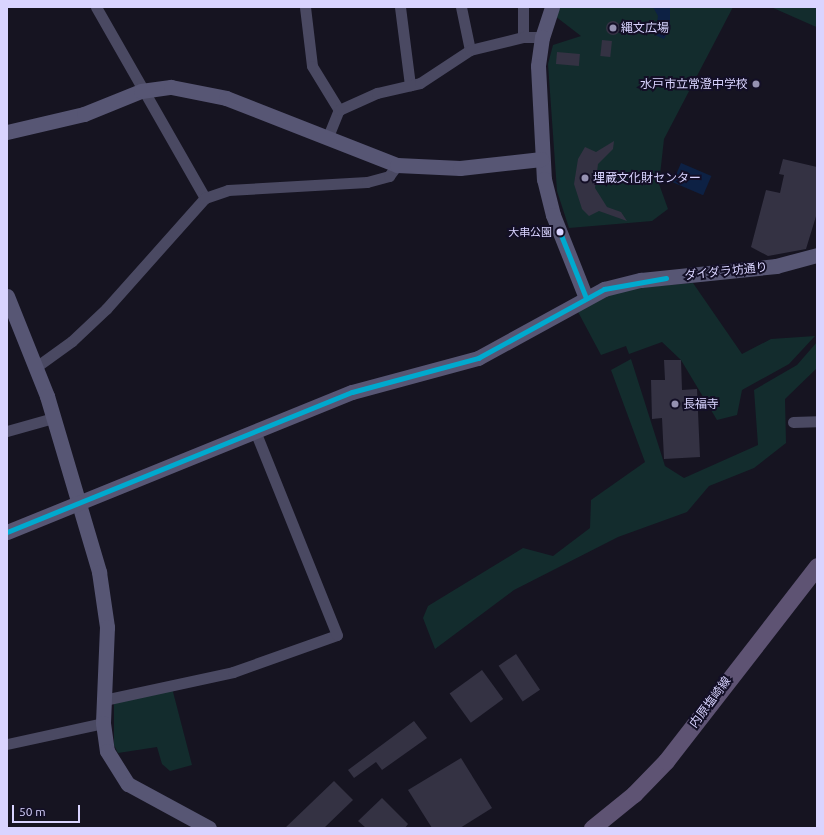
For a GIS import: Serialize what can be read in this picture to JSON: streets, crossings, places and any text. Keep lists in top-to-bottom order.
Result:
{
  "streets": {
    "main road": ["内原塩崎線"],
    "street": ["ダイダラ坊通り"]
  },
  "places": [
    "縄文広場",
    "水戸市立常澄中学校",
    "埋蔵文化財センター",
    "大串公園",
    "長福寺"
  ],
  "scale_bar": "50 m"
}
